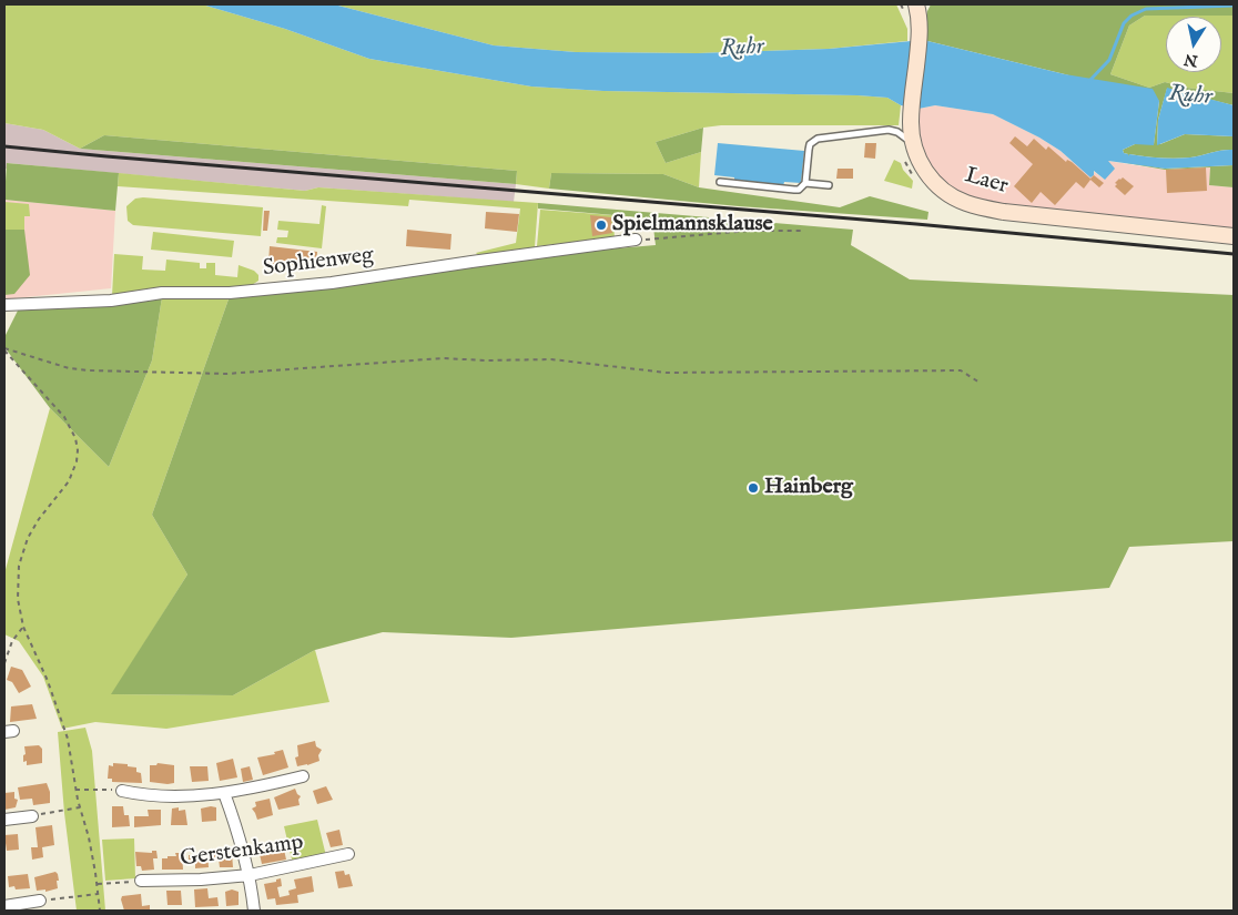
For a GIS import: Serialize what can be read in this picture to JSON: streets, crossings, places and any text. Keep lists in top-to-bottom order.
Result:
{
  "streets": {
    "main road": ["Laer"],
    "street": ["Sophienweg", "Gerstenkamp"]
  },
  "water": ["Ruhr"],
  "places": ["Spielmannsklause", "Hainberg"],
  "north": "bottom"
}
